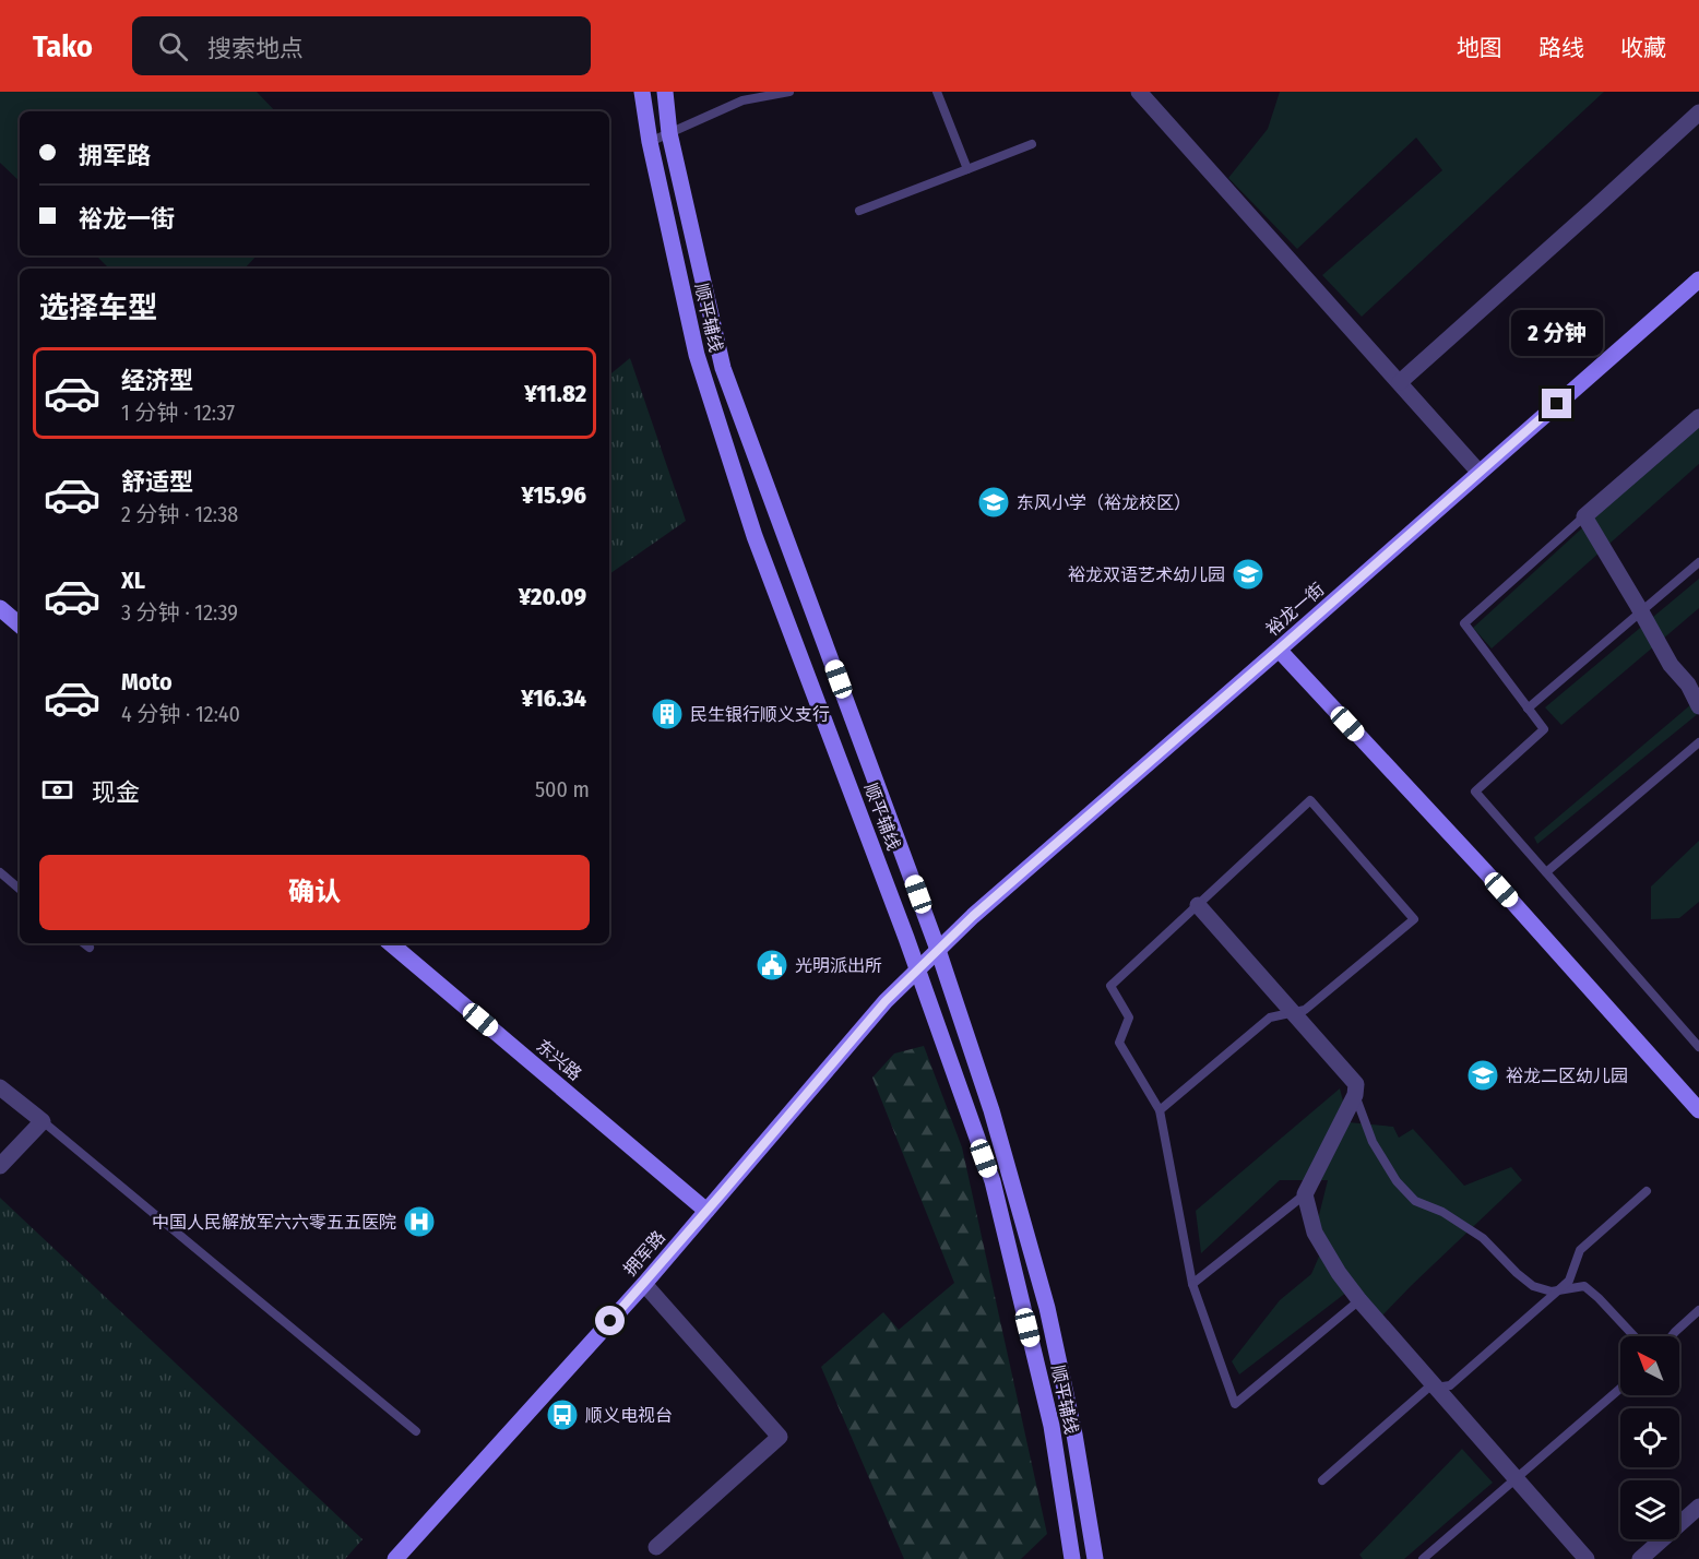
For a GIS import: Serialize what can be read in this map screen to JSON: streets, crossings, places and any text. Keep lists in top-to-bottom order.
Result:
{
  "streets": {
    "main road": [
      "顺平辅线",
      "裕龙一街",
      "东兴路",
      "拥军路"
    ]
  },
  "crossings": [
    ["顺平辅线", "裕龙一街"],
    ["顺平辅线", "拥军路"],
    ["裕龙一街", "拥军路"],
    ["东兴路", "拥军路"]
  ],
  "places": {
    "school or university": ["东风小学（裕龙校区）", "裕龙双语艺术幼儿园", "裕龙二区幼儿园"],
    "building": ["民生银行顺义支行"],
    "public building": ["光明派出所"],
    "hospital": ["中国人民解放军六六零五五医院"],
    "bus stop": ["顺义电视台"]
  },
  "north": "top left",
  "page": {
    "header": "Tako",
    "search": "搜索地点",
    "nav": ["地图", "路线", "收藏"],
    "banner": ["拥军路", "裕龙一街"],
    "heading": "选择车型",
    "bubble": "2 分钟",
    "list": [
      {
        "name": "经济型",
        "note": "1 分钟 · 12:37",
        "value": "¥11.82"
      },
      {
        "name": "舒适型",
        "note": "2 分钟 · 12:38",
        "value": "¥15.96"
      },
      {
        "name": "XL",
        "note": "3 分钟 · 12:39",
        "value": "¥20.09"
      },
      {
        "name": "Moto",
        "note": "4 分钟 · 12:40",
        "value": "¥16.34"
      }
    ],
    "pay": ["现金", "500 m"],
    "buttons": "确认"
  }
}
